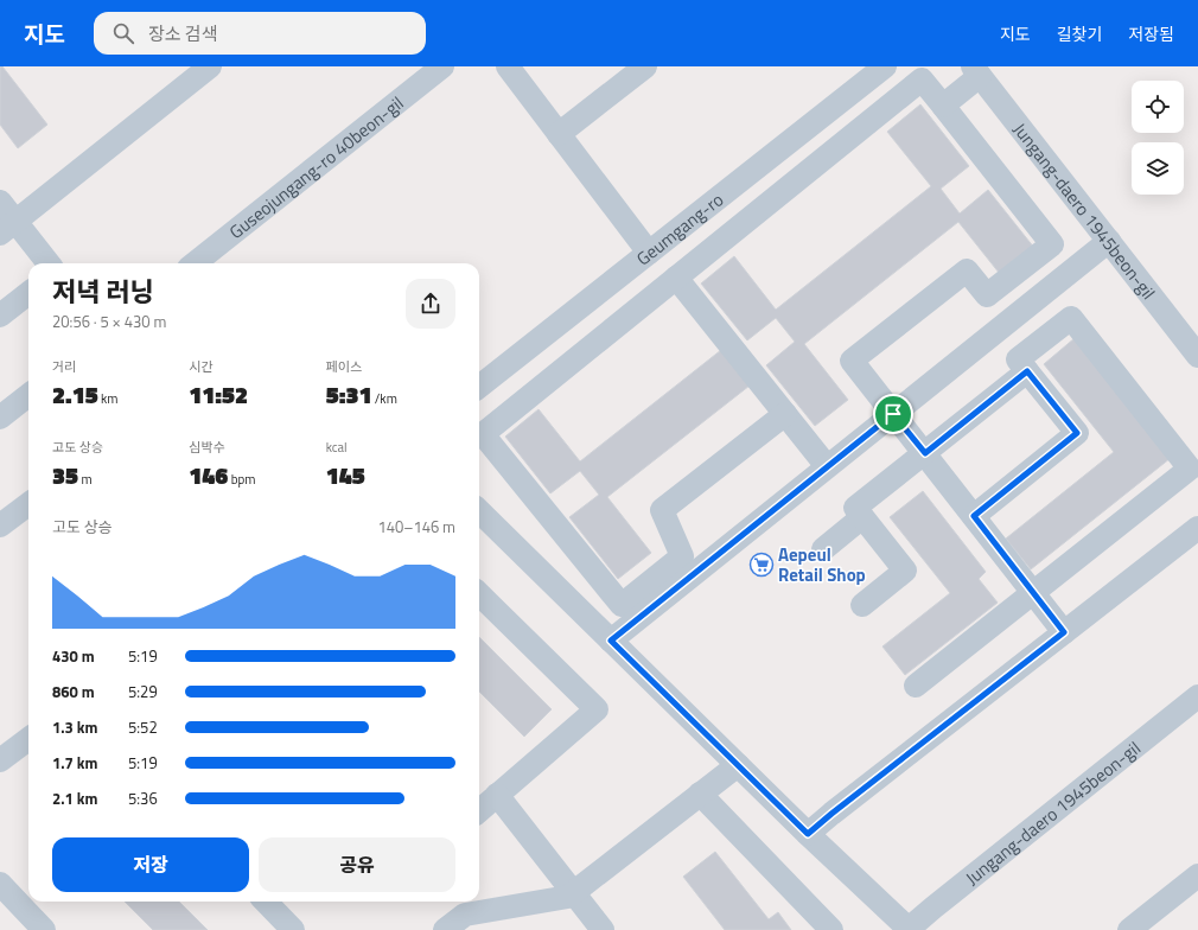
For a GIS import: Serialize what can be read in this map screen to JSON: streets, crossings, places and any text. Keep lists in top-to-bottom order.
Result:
{
  "streets": {
    "street": ["Guseojungang-ro 40beon-gil", "Jungang-daero 1945beon-gil", "Geumgang-ro"]
  },
  "places": {
    "supermarket": ["Aepeul Retail Shop"]
  },
  "page": {
    "header": "지도",
    "search": "장소 검색",
    "nav": ["지도", "길찾기", "저장됨"],
    "heading": ["저녁 러닝", "20:56 · 5 × 430 m"],
    "stats": [
      ["거리", "2.15 km"],
      ["시간", "11:52"],
      ["페이스", "5:31 /km"],
      ["고도 상승", "35 m"],
      ["심박수", "146 bpm"],
      ["kcal", "145"]
    ],
    "chart": ["고도 상승", "140–146 m"],
    "list": [
      {
        "name": "430 m",
        "note": "5:19"
      },
      {
        "name": "860 m",
        "note": "5:29"
      },
      {
        "name": "1.3 km",
        "note": "5:52"
      },
      {
        "name": "1.7 km",
        "note": "5:19"
      },
      {
        "name": "2.1 km",
        "note": "5:36"
      }
    ],
    "buttons": ["저장", "공유"]
  }
}
